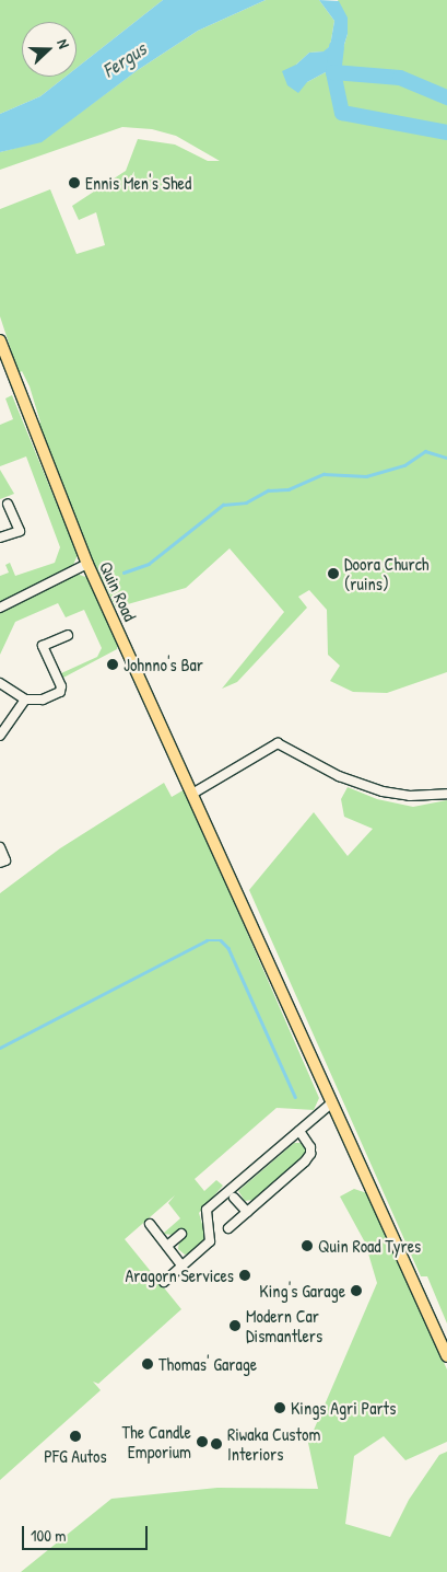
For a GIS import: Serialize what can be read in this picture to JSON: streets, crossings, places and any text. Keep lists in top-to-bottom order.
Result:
{
  "streets": {
    "main road": ["Quin Road"]
  },
  "water": ["Fergus"],
  "places": [
    "Ennis Men's Shed",
    "Doora Church (ruins)",
    "Johnno's Bar",
    "Quin Road Tyres",
    "Aragorn Services",
    "King's Garage",
    "Modern Car Dismantlers",
    "Thomas' Garage",
    "Kings Agri Parts",
    "PFG Autos",
    "The Candle Emporium",
    "Riwaka Custom Interiors"
  ],
  "scale_bar": "100 m",
  "north": "right"
}
